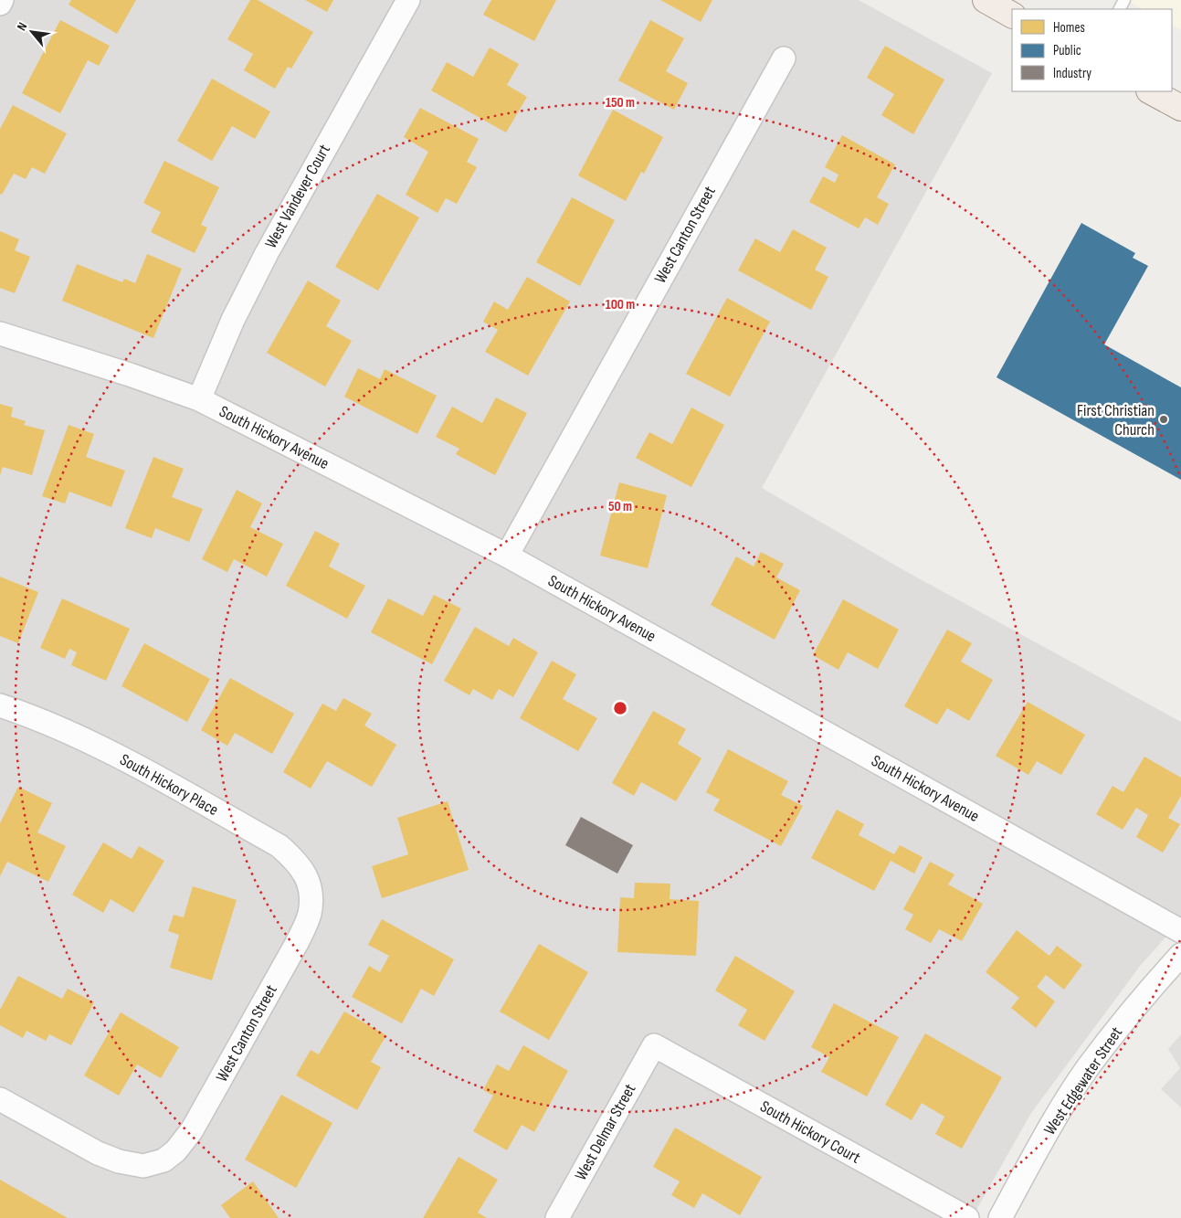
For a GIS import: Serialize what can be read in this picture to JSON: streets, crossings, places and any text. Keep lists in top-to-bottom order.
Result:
{
  "streets": {
    "street": [
      "West Vandever Court",
      "West Canton Street",
      "South Hickory Avenue",
      "South Hickory Place",
      "West Edgewater Street",
      "West Delmar Street",
      "South Hickory Court"
    ]
  },
  "crossings": [
    ["West Vandever Court", "South Hickory Avenue"],
    ["West Canton Street", "South Hickory Avenue"],
    ["West Canton Street", "South Hickory Place"],
    ["West Delmar Street", "South Hickory Court"]
  ],
  "places": ["First Christian Church"],
  "legend": ["Homes", "Public", "Industry"],
  "north": "top left",
  "rings": ["150 m", "100 m", "50 m"]
}
